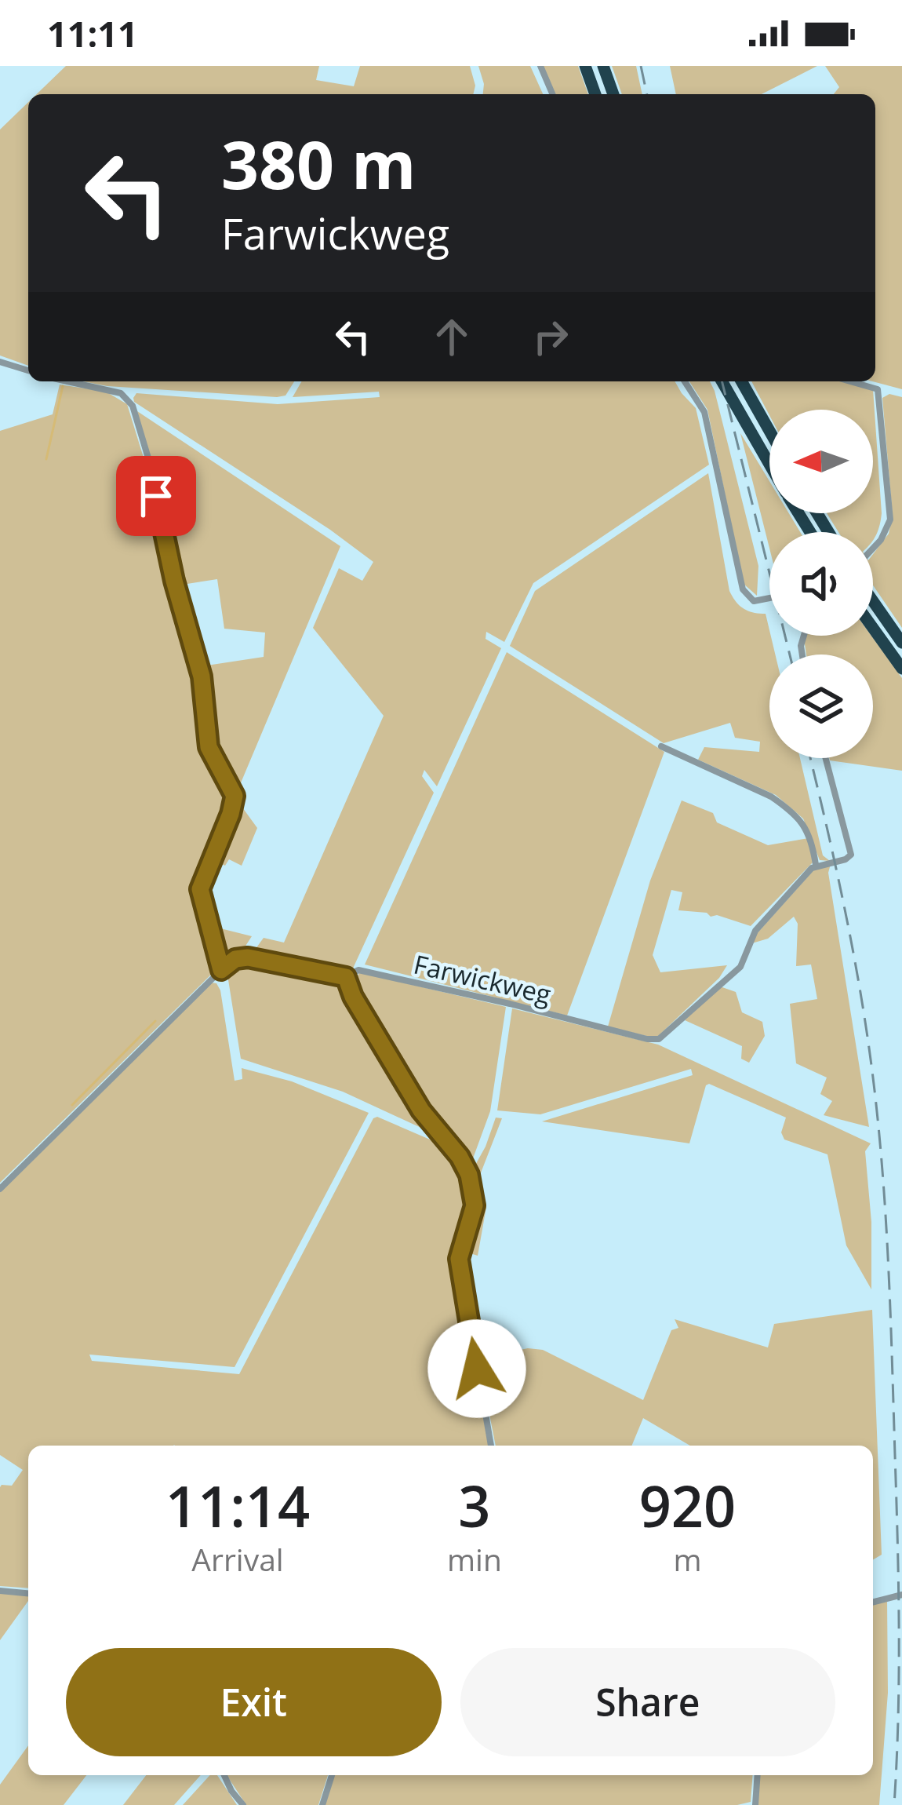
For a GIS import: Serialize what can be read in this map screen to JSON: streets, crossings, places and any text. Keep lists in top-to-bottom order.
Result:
{
  "streets": {
    "street": ["Farwickweg"]
  },
  "north": "left",
  "page": {
    "status": "11:11",
    "turn": ["380 m", "Farwickweg"],
    "eta": [
      "11:14",
      "Arrival",
      "3",
      "min",
      "920",
      "m"
    ],
    "buttons": ["Exit", "Share"]
  }
}
